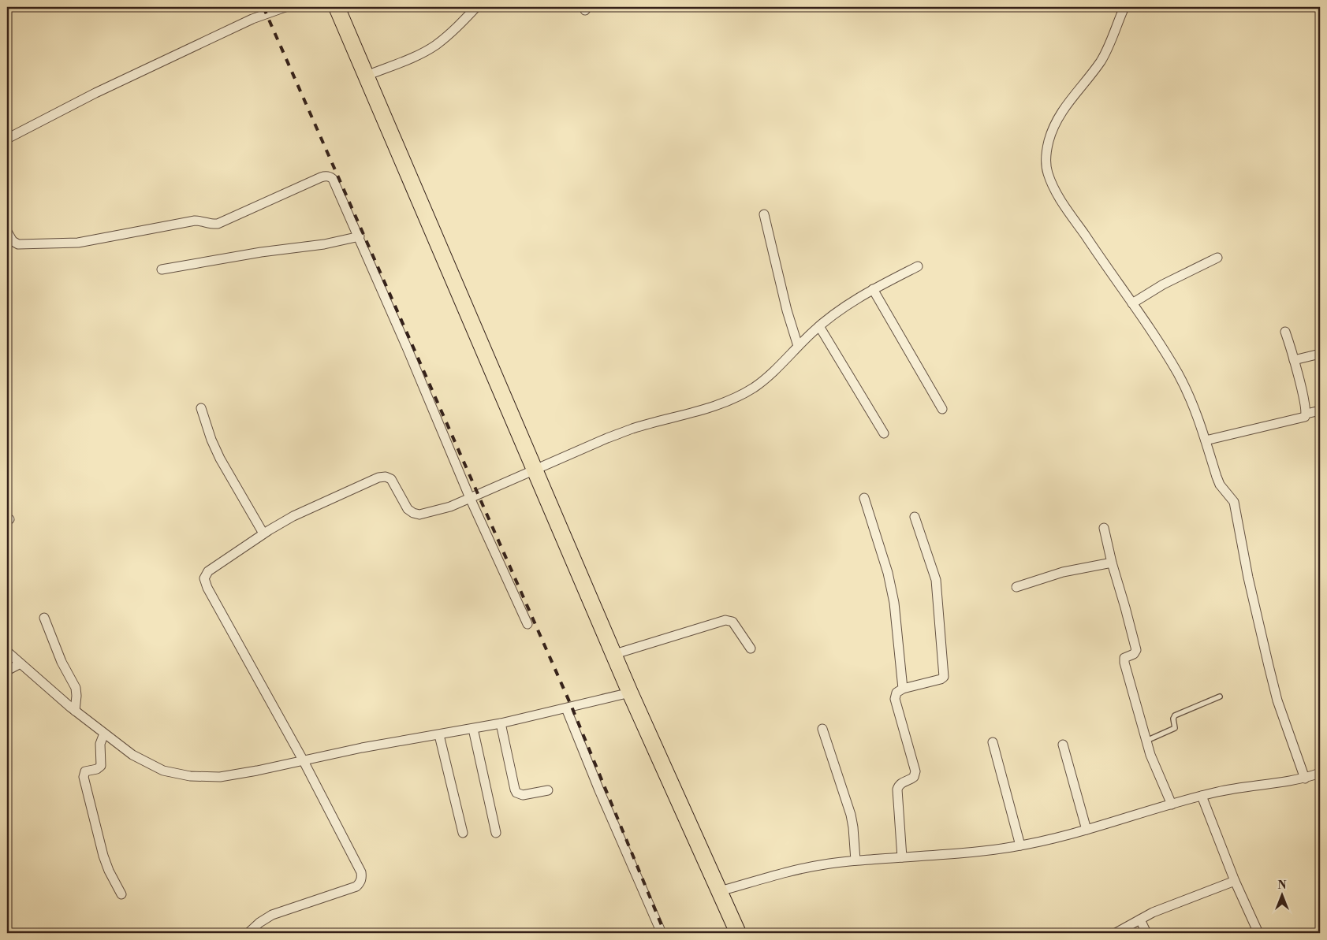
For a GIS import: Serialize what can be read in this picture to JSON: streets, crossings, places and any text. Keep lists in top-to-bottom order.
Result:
{
  "north": "top"
}
